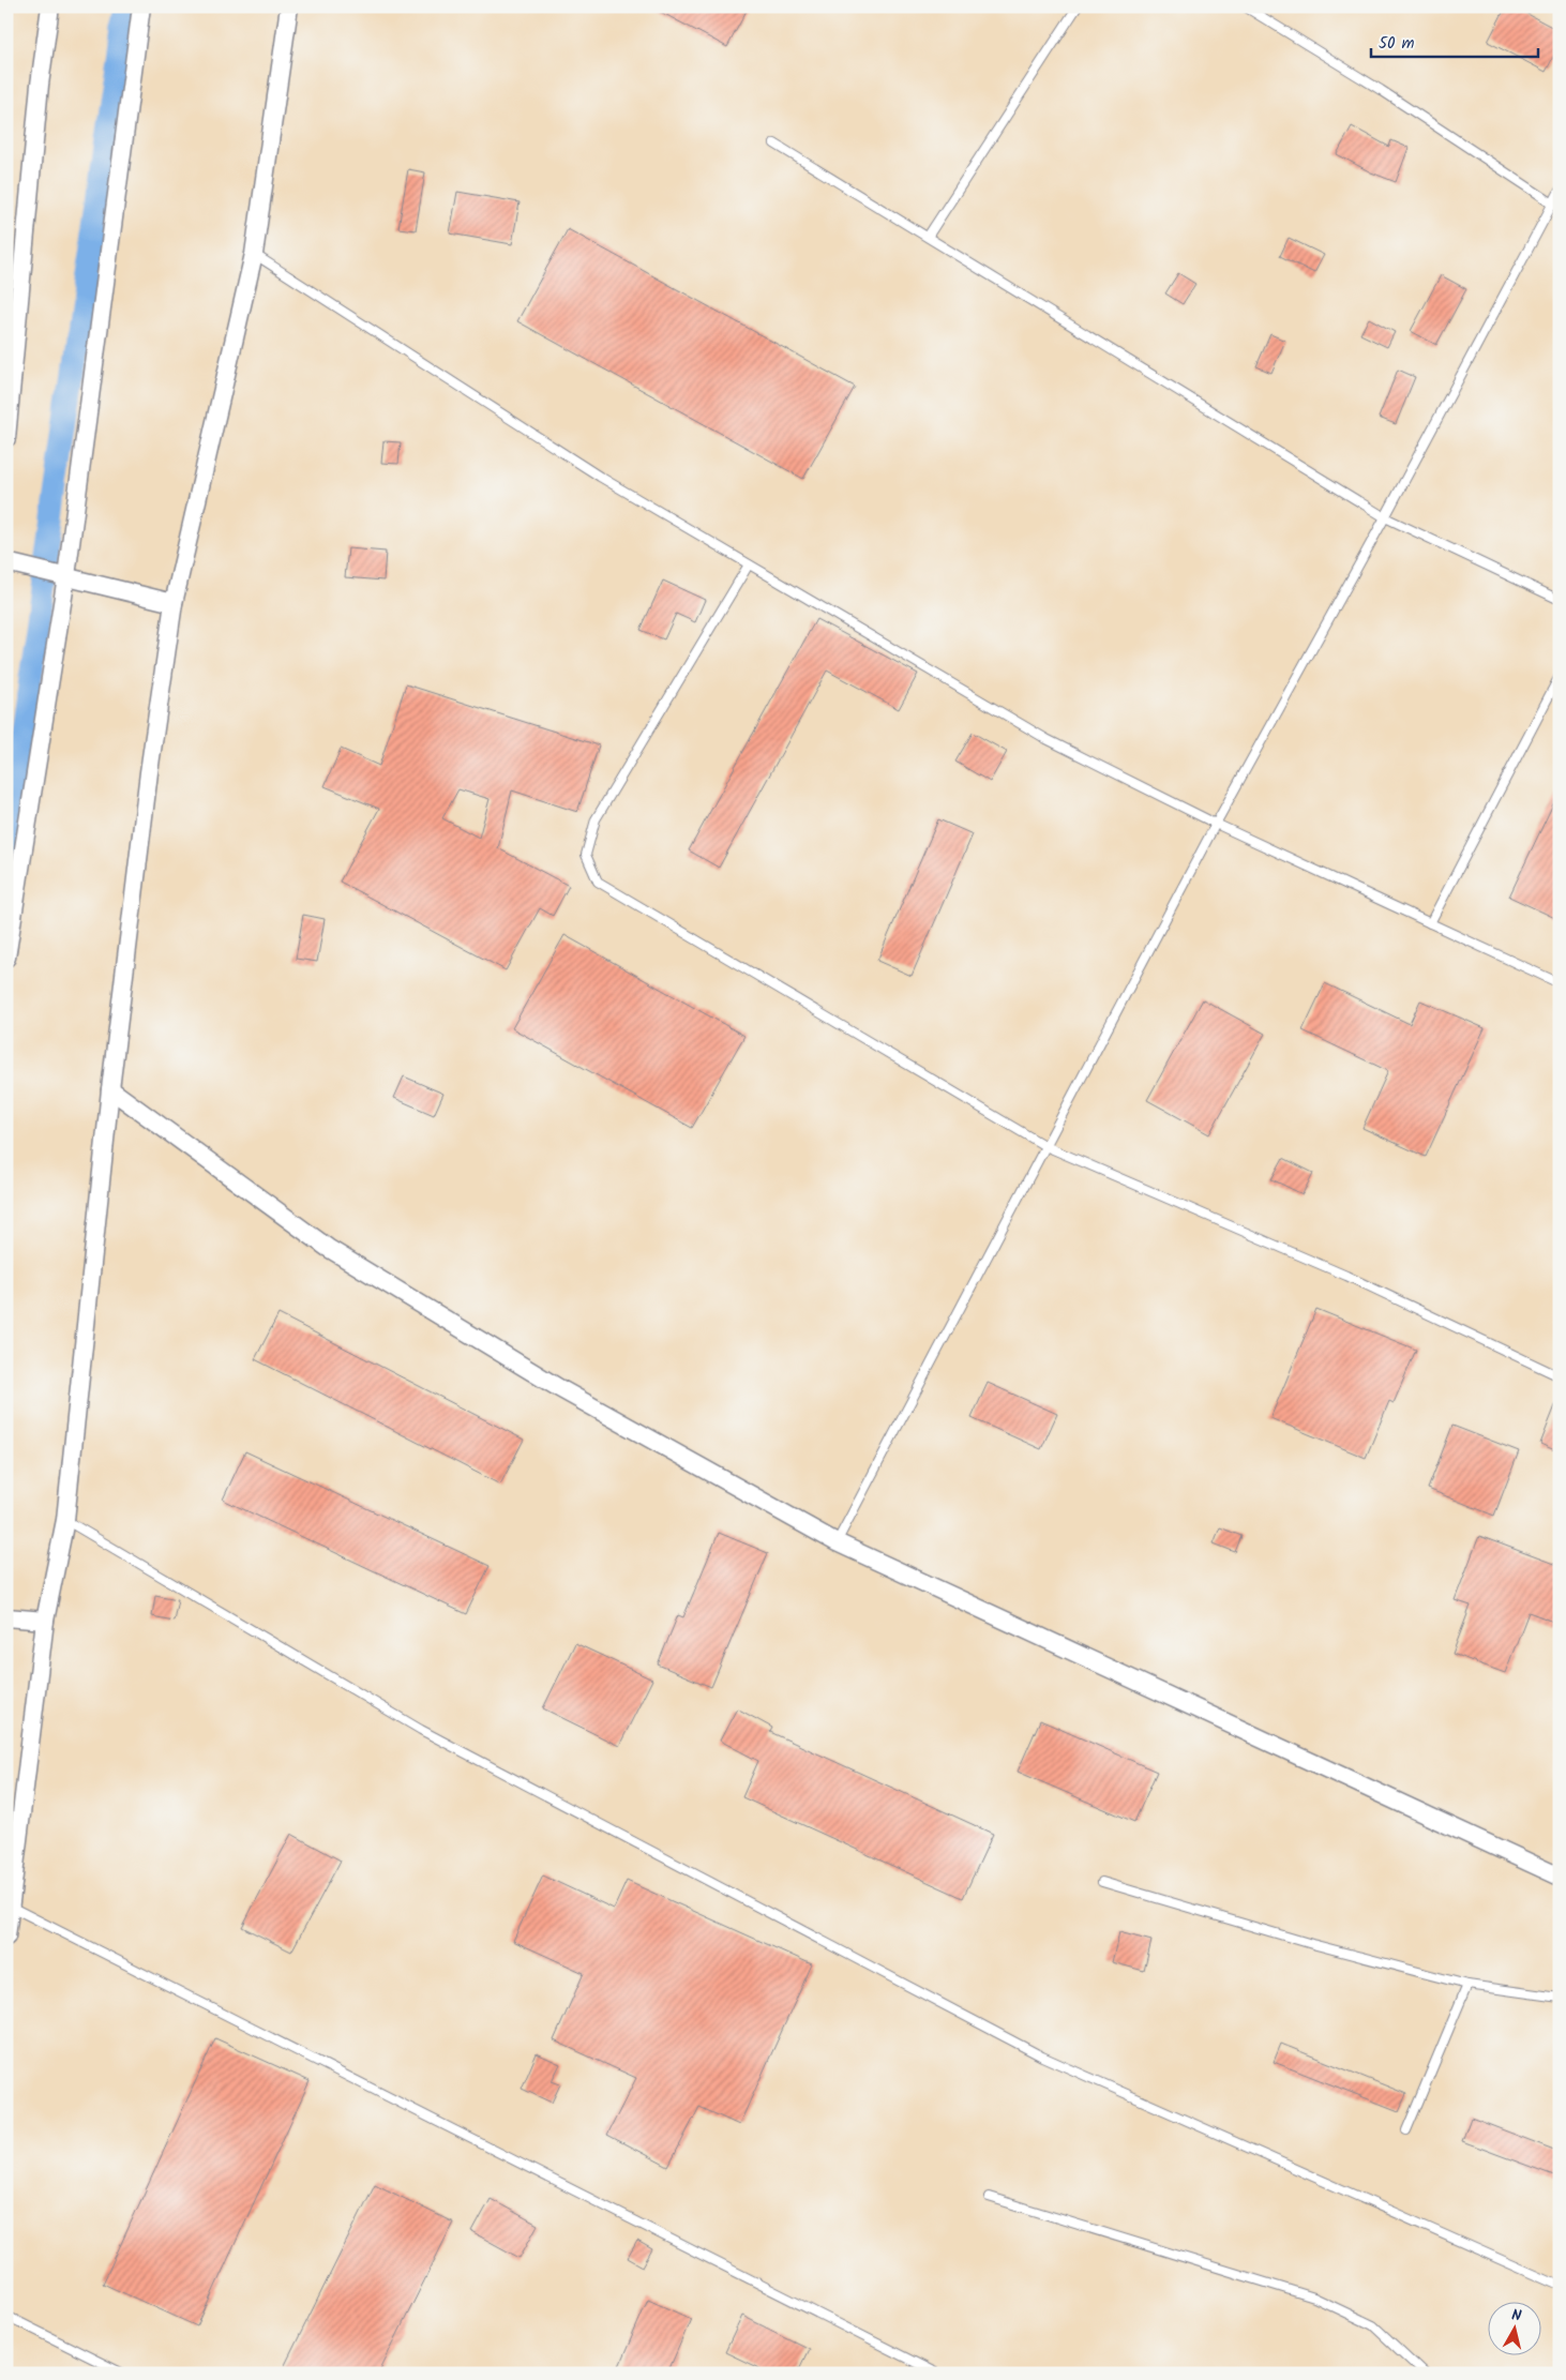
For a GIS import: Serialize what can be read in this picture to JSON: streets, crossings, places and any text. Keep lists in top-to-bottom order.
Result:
{
  "scale_bar": "50 m",
  "north": "top"
}
